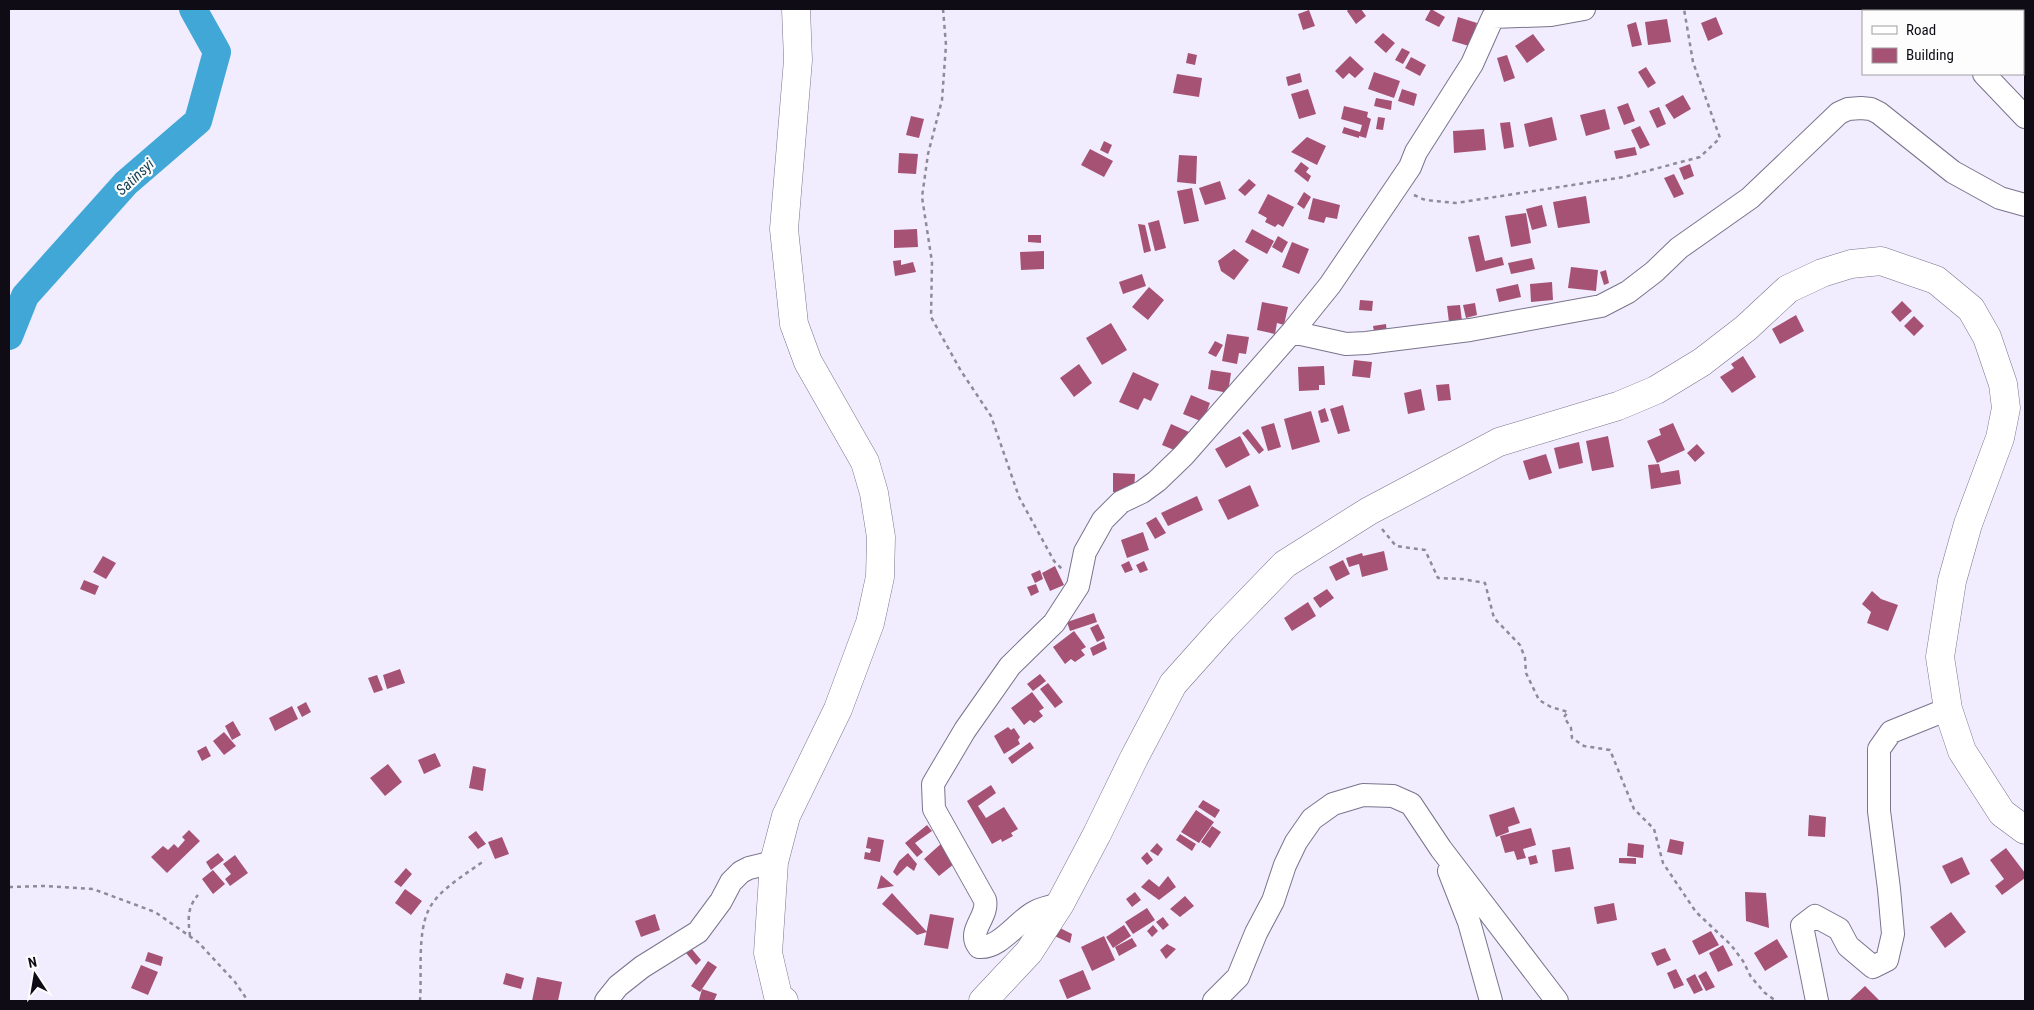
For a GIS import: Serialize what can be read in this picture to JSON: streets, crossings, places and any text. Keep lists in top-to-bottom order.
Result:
{
  "water": ["Satinsyi"],
  "legend": ["Road", "Building"],
  "north": "top"
}
